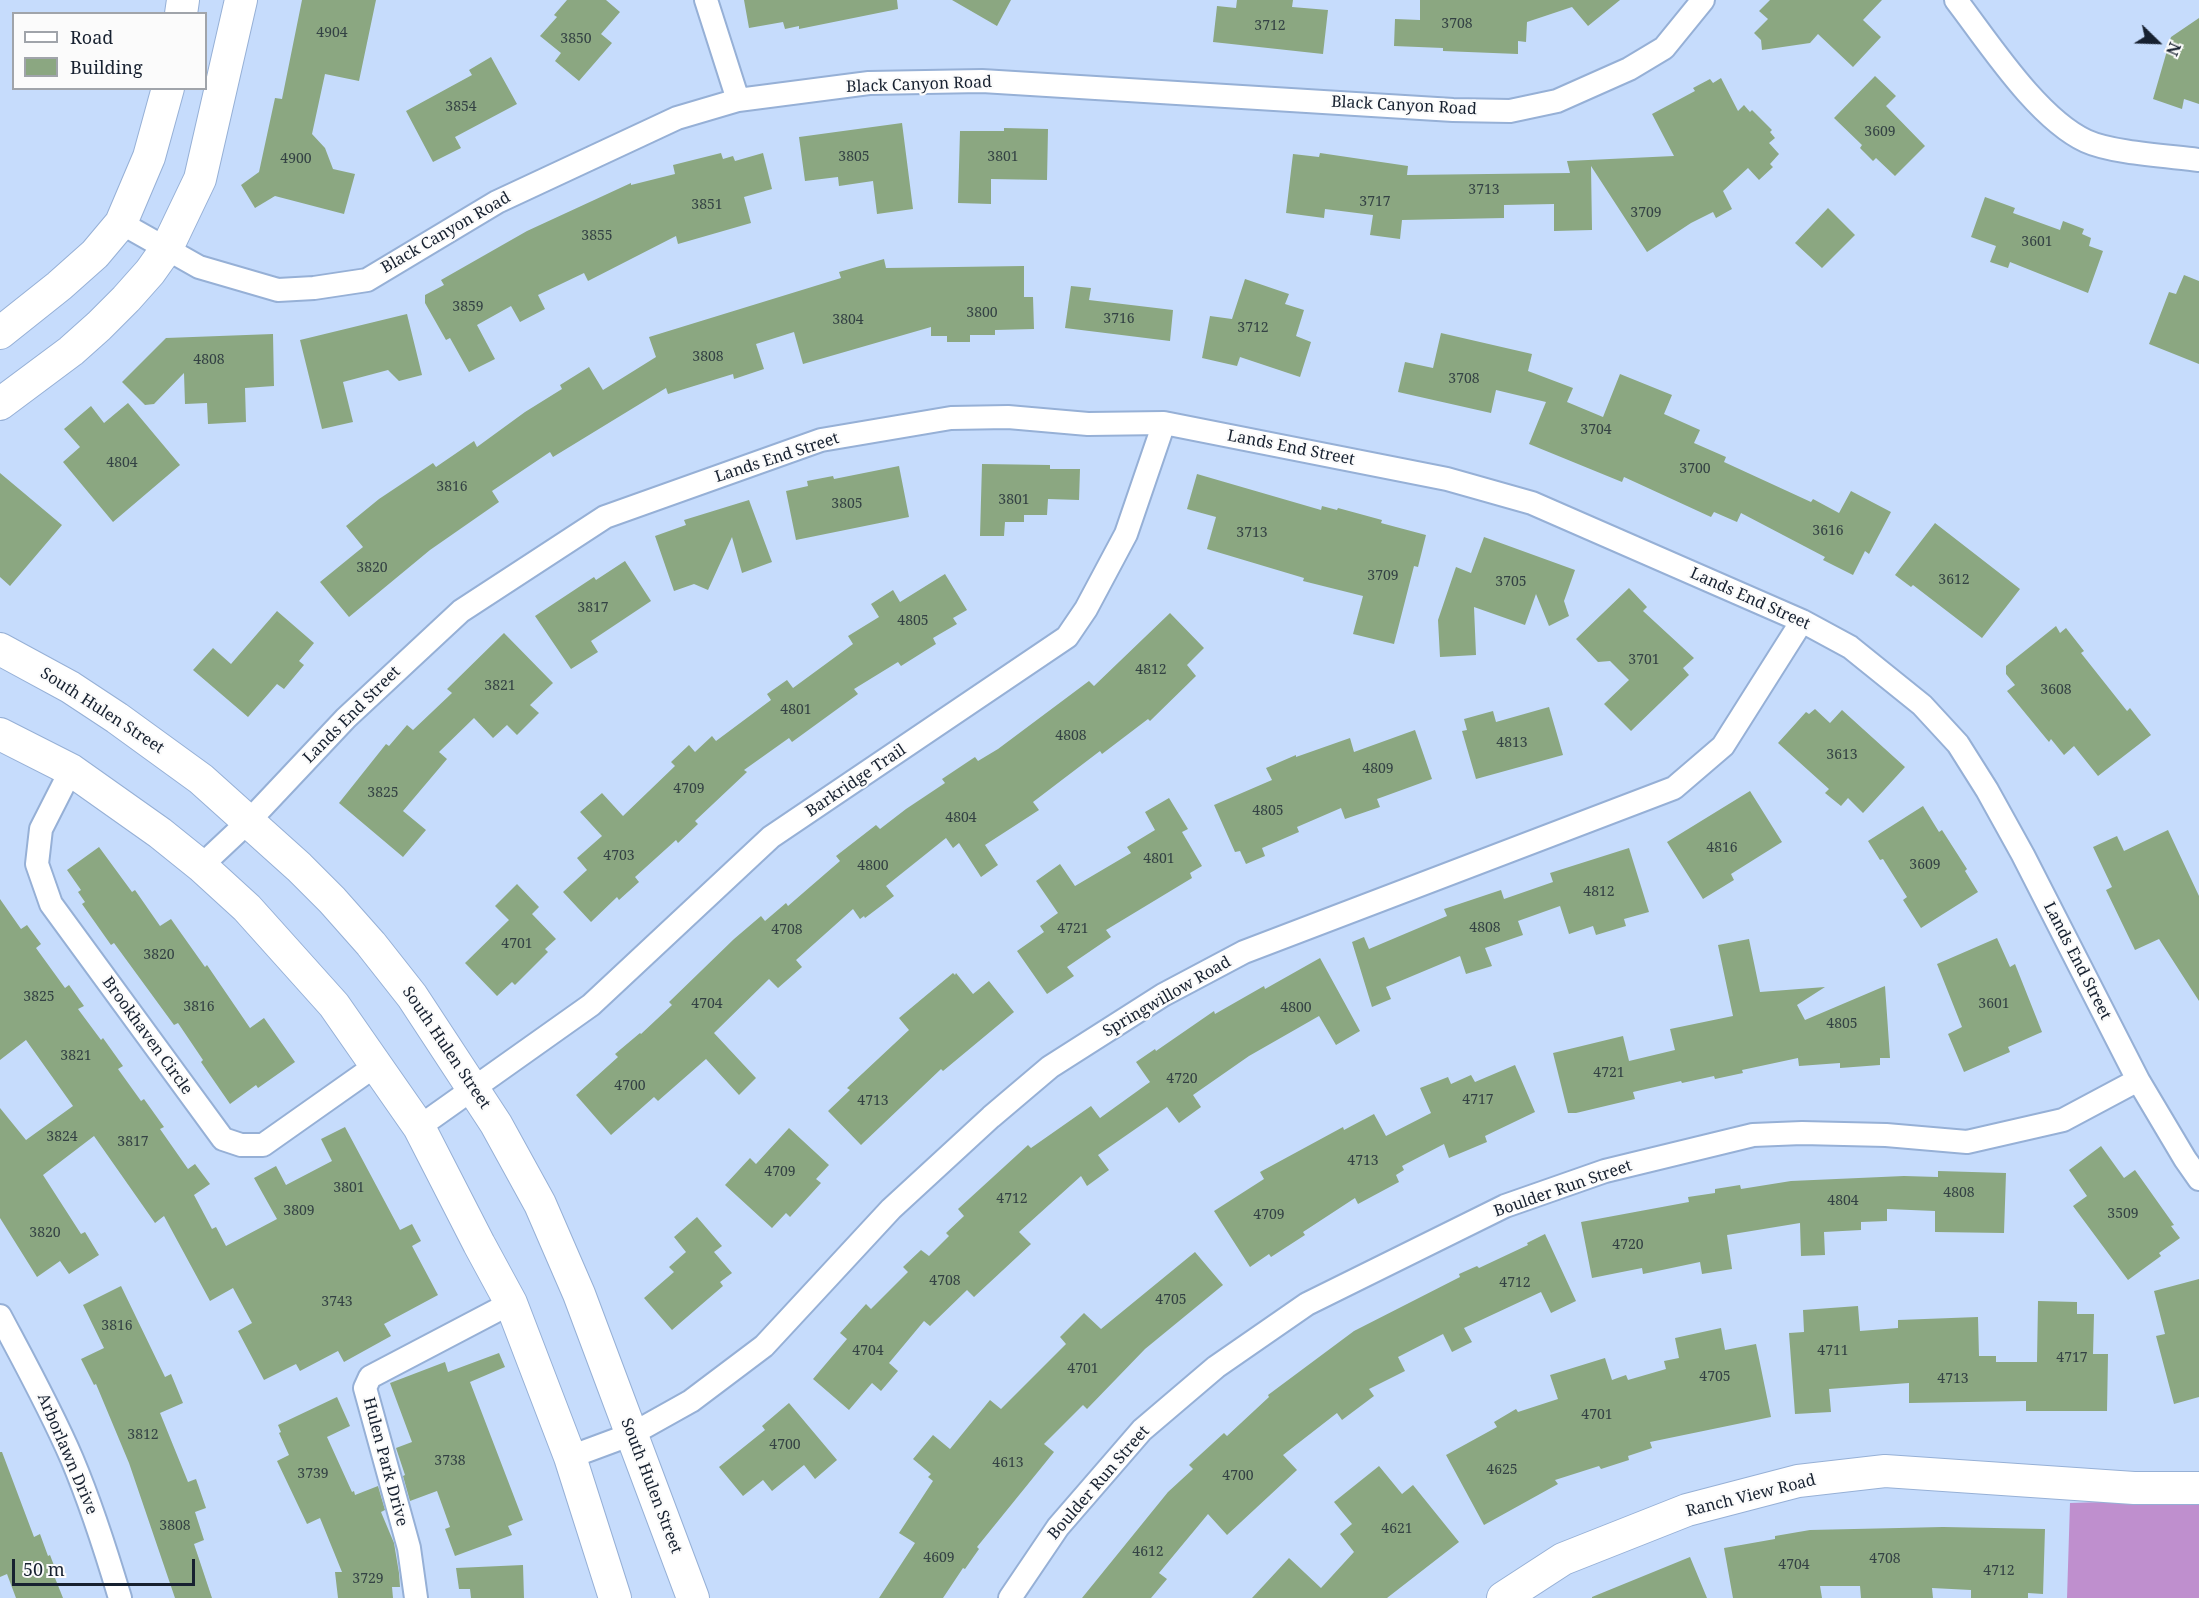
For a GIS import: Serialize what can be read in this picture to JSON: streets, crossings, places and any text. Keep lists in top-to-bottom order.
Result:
{
  "streets": {
    "main road": ["South Hulen Street", "Ranch View Road"],
    "street": [
      "Black Canyon Road",
      "Lands End Street",
      "Barkridge Trail",
      "Springwillow Road",
      "Brookhaven Circle",
      "Boulder Run Street",
      "Arborlawn Drive",
      "Hulen Park Drive"
    ]
  },
  "crossings": [
    ["Lands End Street", "South Hulen Street"],
    ["Lands End Street", "Barkridge Trail"],
    ["Lands End Street", "Springwillow Road"],
    ["Lands End Street", "Boulder Run Street"],
    ["South Hulen Street", "Barkridge Trail"],
    ["South Hulen Street", "Springwillow Road"]
  ],
  "house_numbers": [
    "3708",
    "3712",
    "4904",
    "3850",
    "3854",
    "3609",
    "3805",
    "3801",
    "4900",
    "3713",
    "3717",
    "3851",
    "3709",
    "3855",
    "3601",
    "3859",
    "3800",
    "3716",
    "3804",
    "3712",
    "3808",
    "4808",
    "3708",
    "3704",
    "4804",
    "3700",
    "3816",
    "3801",
    "3805",
    "3616",
    "3713",
    "3820",
    "3709",
    "3612",
    "3705",
    "3817",
    "4805",
    "3701",
    "4812",
    "3821",
    "3608",
    "4801",
    "4808",
    "4813",
    "3613",
    "4809",
    "4709",
    "3825",
    "4805",
    "4804",
    "4816",
    "4703",
    "4801",
    "3609",
    "4800",
    "4812",
    "4808",
    "4721",
    "4708",
    "4701",
    "3820",
    "3825",
    "4704",
    "3601",
    "3816",
    "4800",
    "4805",
    "3821",
    "4721",
    "4720",
    "4700",
    "4717",
    "4713",
    "3824",
    "3817",
    "4713",
    "4709",
    "3801",
    "4808",
    "4712",
    "4804",
    "3809",
    "3509",
    "4709",
    "3820",
    "4720",
    "4708",
    "4712",
    "4705",
    "3743",
    "3816",
    "4704",
    "4711",
    "4717",
    "4701",
    "4705",
    "4713",
    "4701",
    "3812",
    "4700",
    "3738",
    "4613",
    "4625",
    "3739",
    "4700",
    "3808",
    "4621",
    "4612",
    "4609",
    "4708",
    "4704",
    "4712",
    "3729"
  ],
  "legend": ["Road", "Building"],
  "scale_bar": "50 m",
  "north": "bottom right"
}
